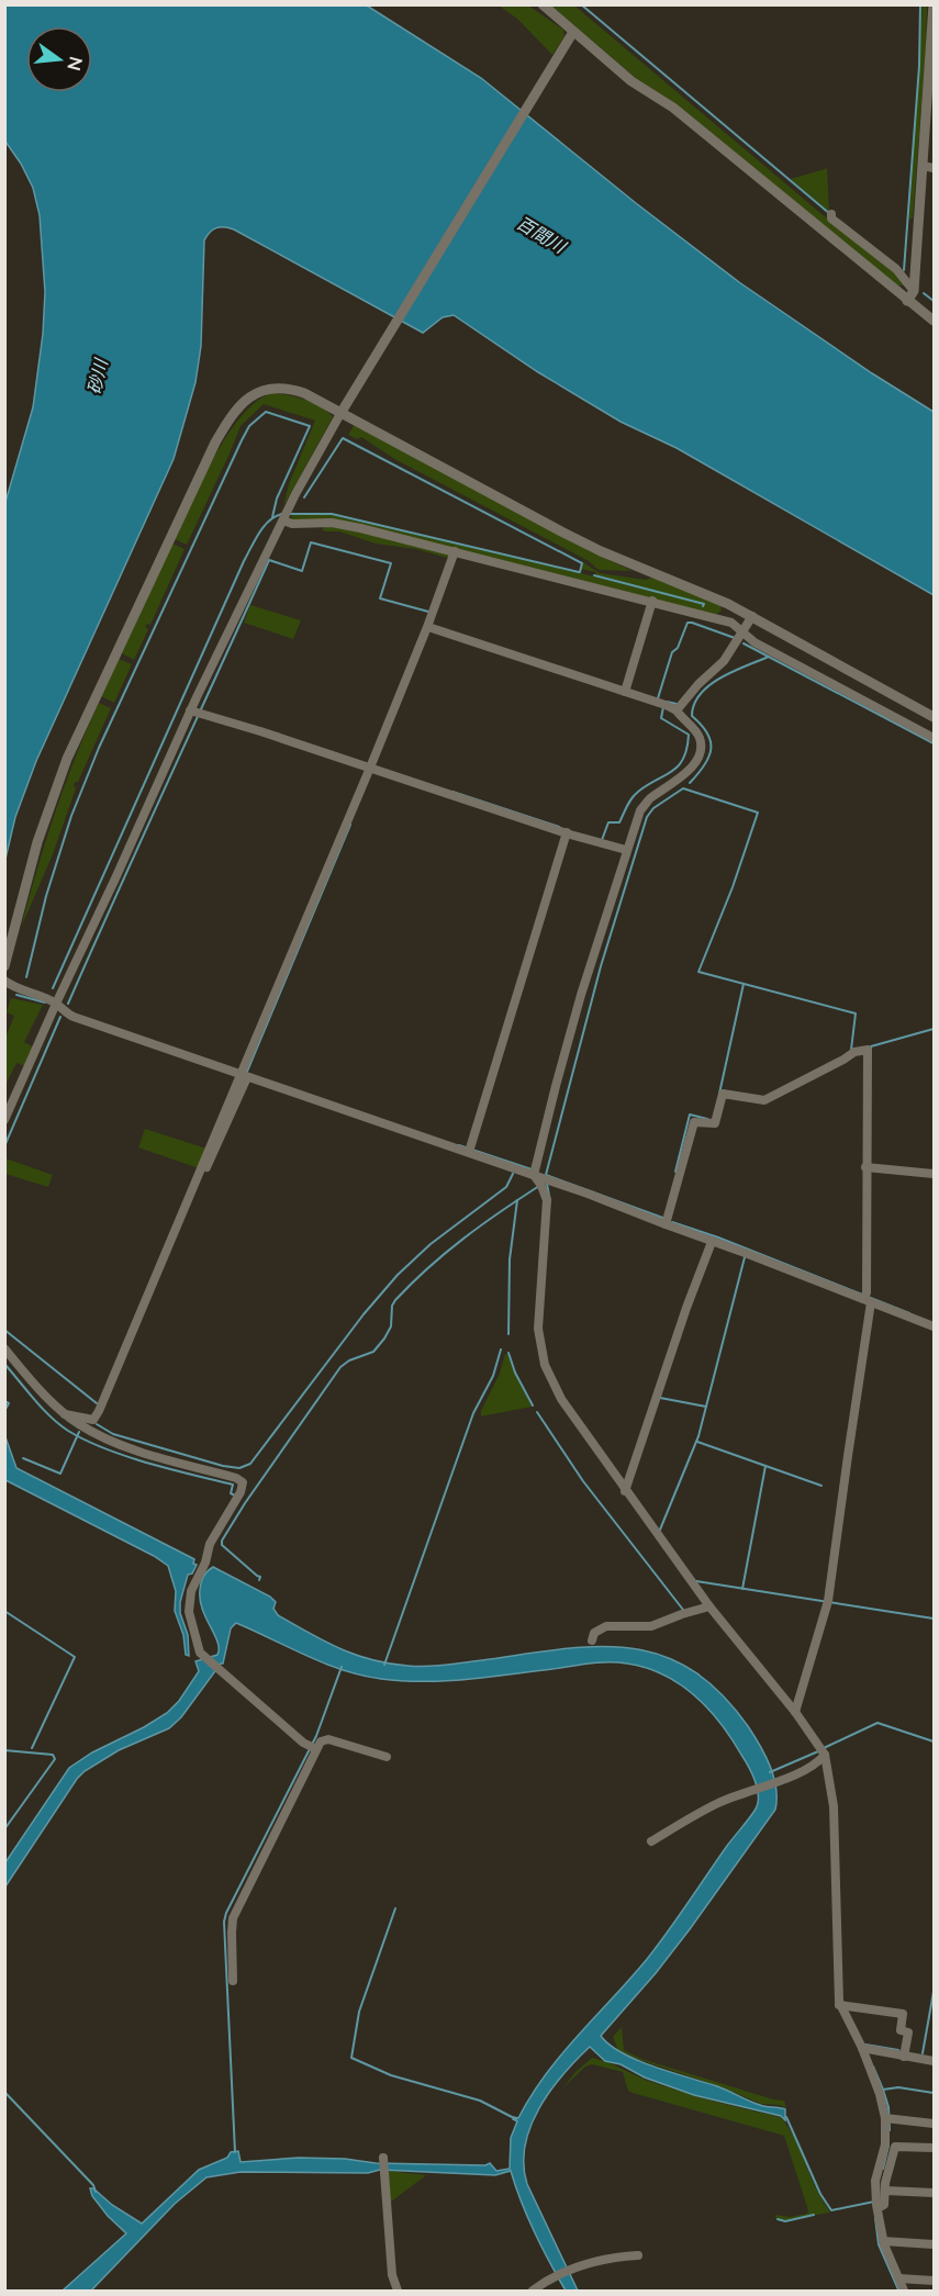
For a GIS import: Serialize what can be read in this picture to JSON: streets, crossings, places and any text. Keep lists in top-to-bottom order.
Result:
{
  "water": ["百間川", "砂川"],
  "north": "right"
}
